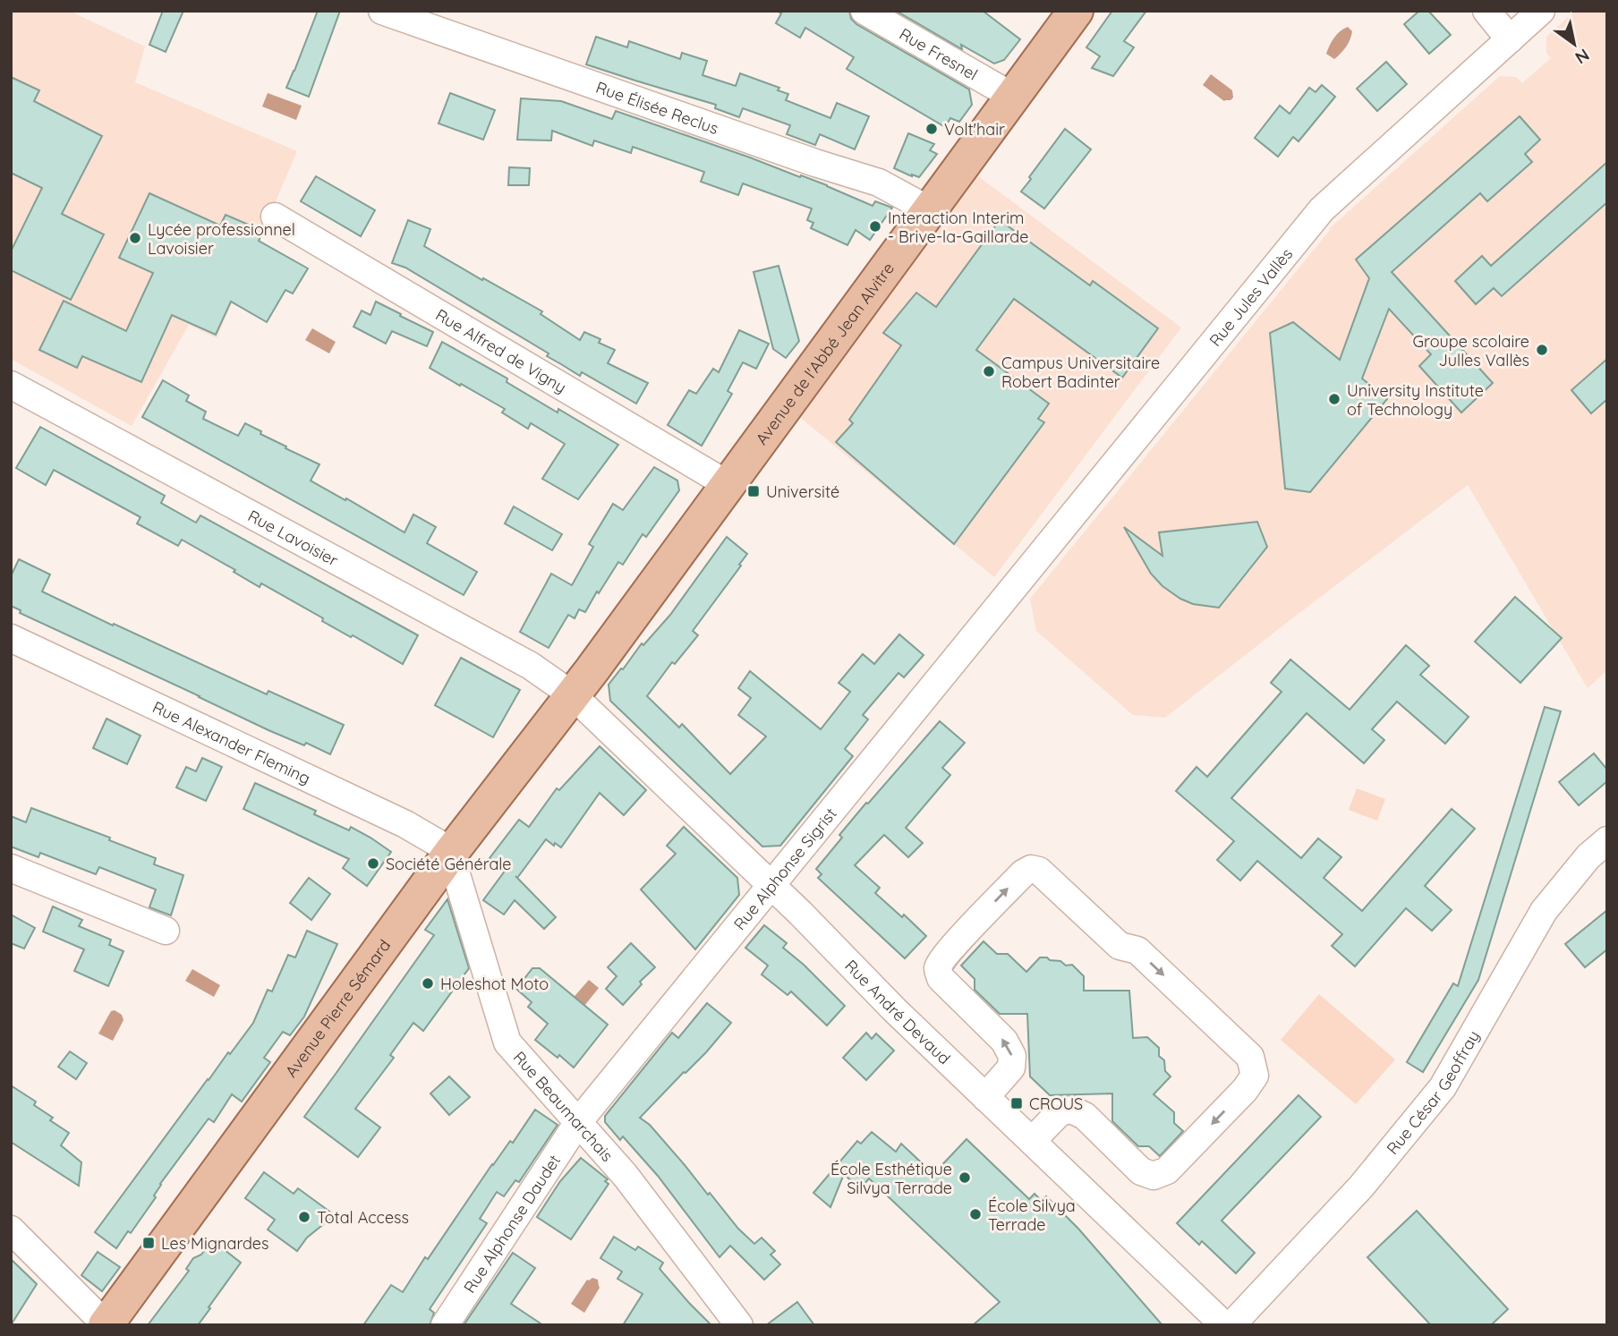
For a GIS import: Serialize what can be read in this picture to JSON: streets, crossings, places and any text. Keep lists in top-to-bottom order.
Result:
{
  "streets": {
    "main road": ["Avenue de l'Abbé Jean Alvitre", "Avenue Pierre Sémard"],
    "street": [
      "Rue Fresnel",
      "Rue Élisée Reclus",
      "Rue Jules Vallès",
      "Rue Alfred de Vigny",
      "Rue Lavoisier",
      "Rue Alexander Fleming",
      "Rue Alphonse Sigrist",
      "Rue André Devaud",
      "Rue César Geoffray",
      "Rue Beaumarchais",
      "Rue Alphonse Daudet"
    ]
  },
  "crossings": [
    ["Rue Fresnel", "Avenue de l'Abbé Jean Alvitre"],
    ["Rue Élisée Reclus", "Avenue de l'Abbé Jean Alvitre"],
    ["Rue Jules Vallès", "Rue Alphonse Sigrist"],
    ["Rue Alfred de Vigny", "Avenue de l'Abbé Jean Alvitre"],
    ["Avenue de l'Abbé Jean Alvitre", "Rue Lavoisier"],
    ["Avenue de l'Abbé Jean Alvitre", "Avenue Pierre Sémard"],
    ["Avenue de l'Abbé Jean Alvitre", "Rue André Devaud"],
    ["Rue Lavoisier", "Avenue Pierre Sémard"],
    ["Rue Lavoisier", "Rue André Devaud"],
    ["Rue Alexander Fleming", "Avenue Pierre Sémard"],
    ["Rue Alexander Fleming", "Rue Beaumarchais"],
    ["Rue Alphonse Sigrist", "Rue André Devaud"],
    ["Rue Alphonse Sigrist", "Rue Beaumarchais"],
    ["Rue Alphonse Sigrist", "Rue Alphonse Daudet"],
    ["Avenue Pierre Sémard", "Rue André Devaud"],
    ["Avenue Pierre Sémard", "Rue Beaumarchais"],
    ["Rue Beaumarchais", "Rue Alphonse Daudet"]
  ],
  "places": {
    "other": [
      "Volt'hair",
      "Interaction Interim - Brive-la-Gaillarde",
      "Lycée professionnel Lavoisier",
      "Groupe scolaire Julles Vallès",
      "Campus Universitaire Robert Badinter",
      "University Institute of Technology",
      "Société Générale",
      "Holeshot Moto",
      "École Esthétique Silvya Terrade",
      "École Silvya Terrade",
      "Total Access"
    ],
    "transit": ["Université", "CROUS", "Les Mignardes"]
  },
  "north": "bottom right"
}
